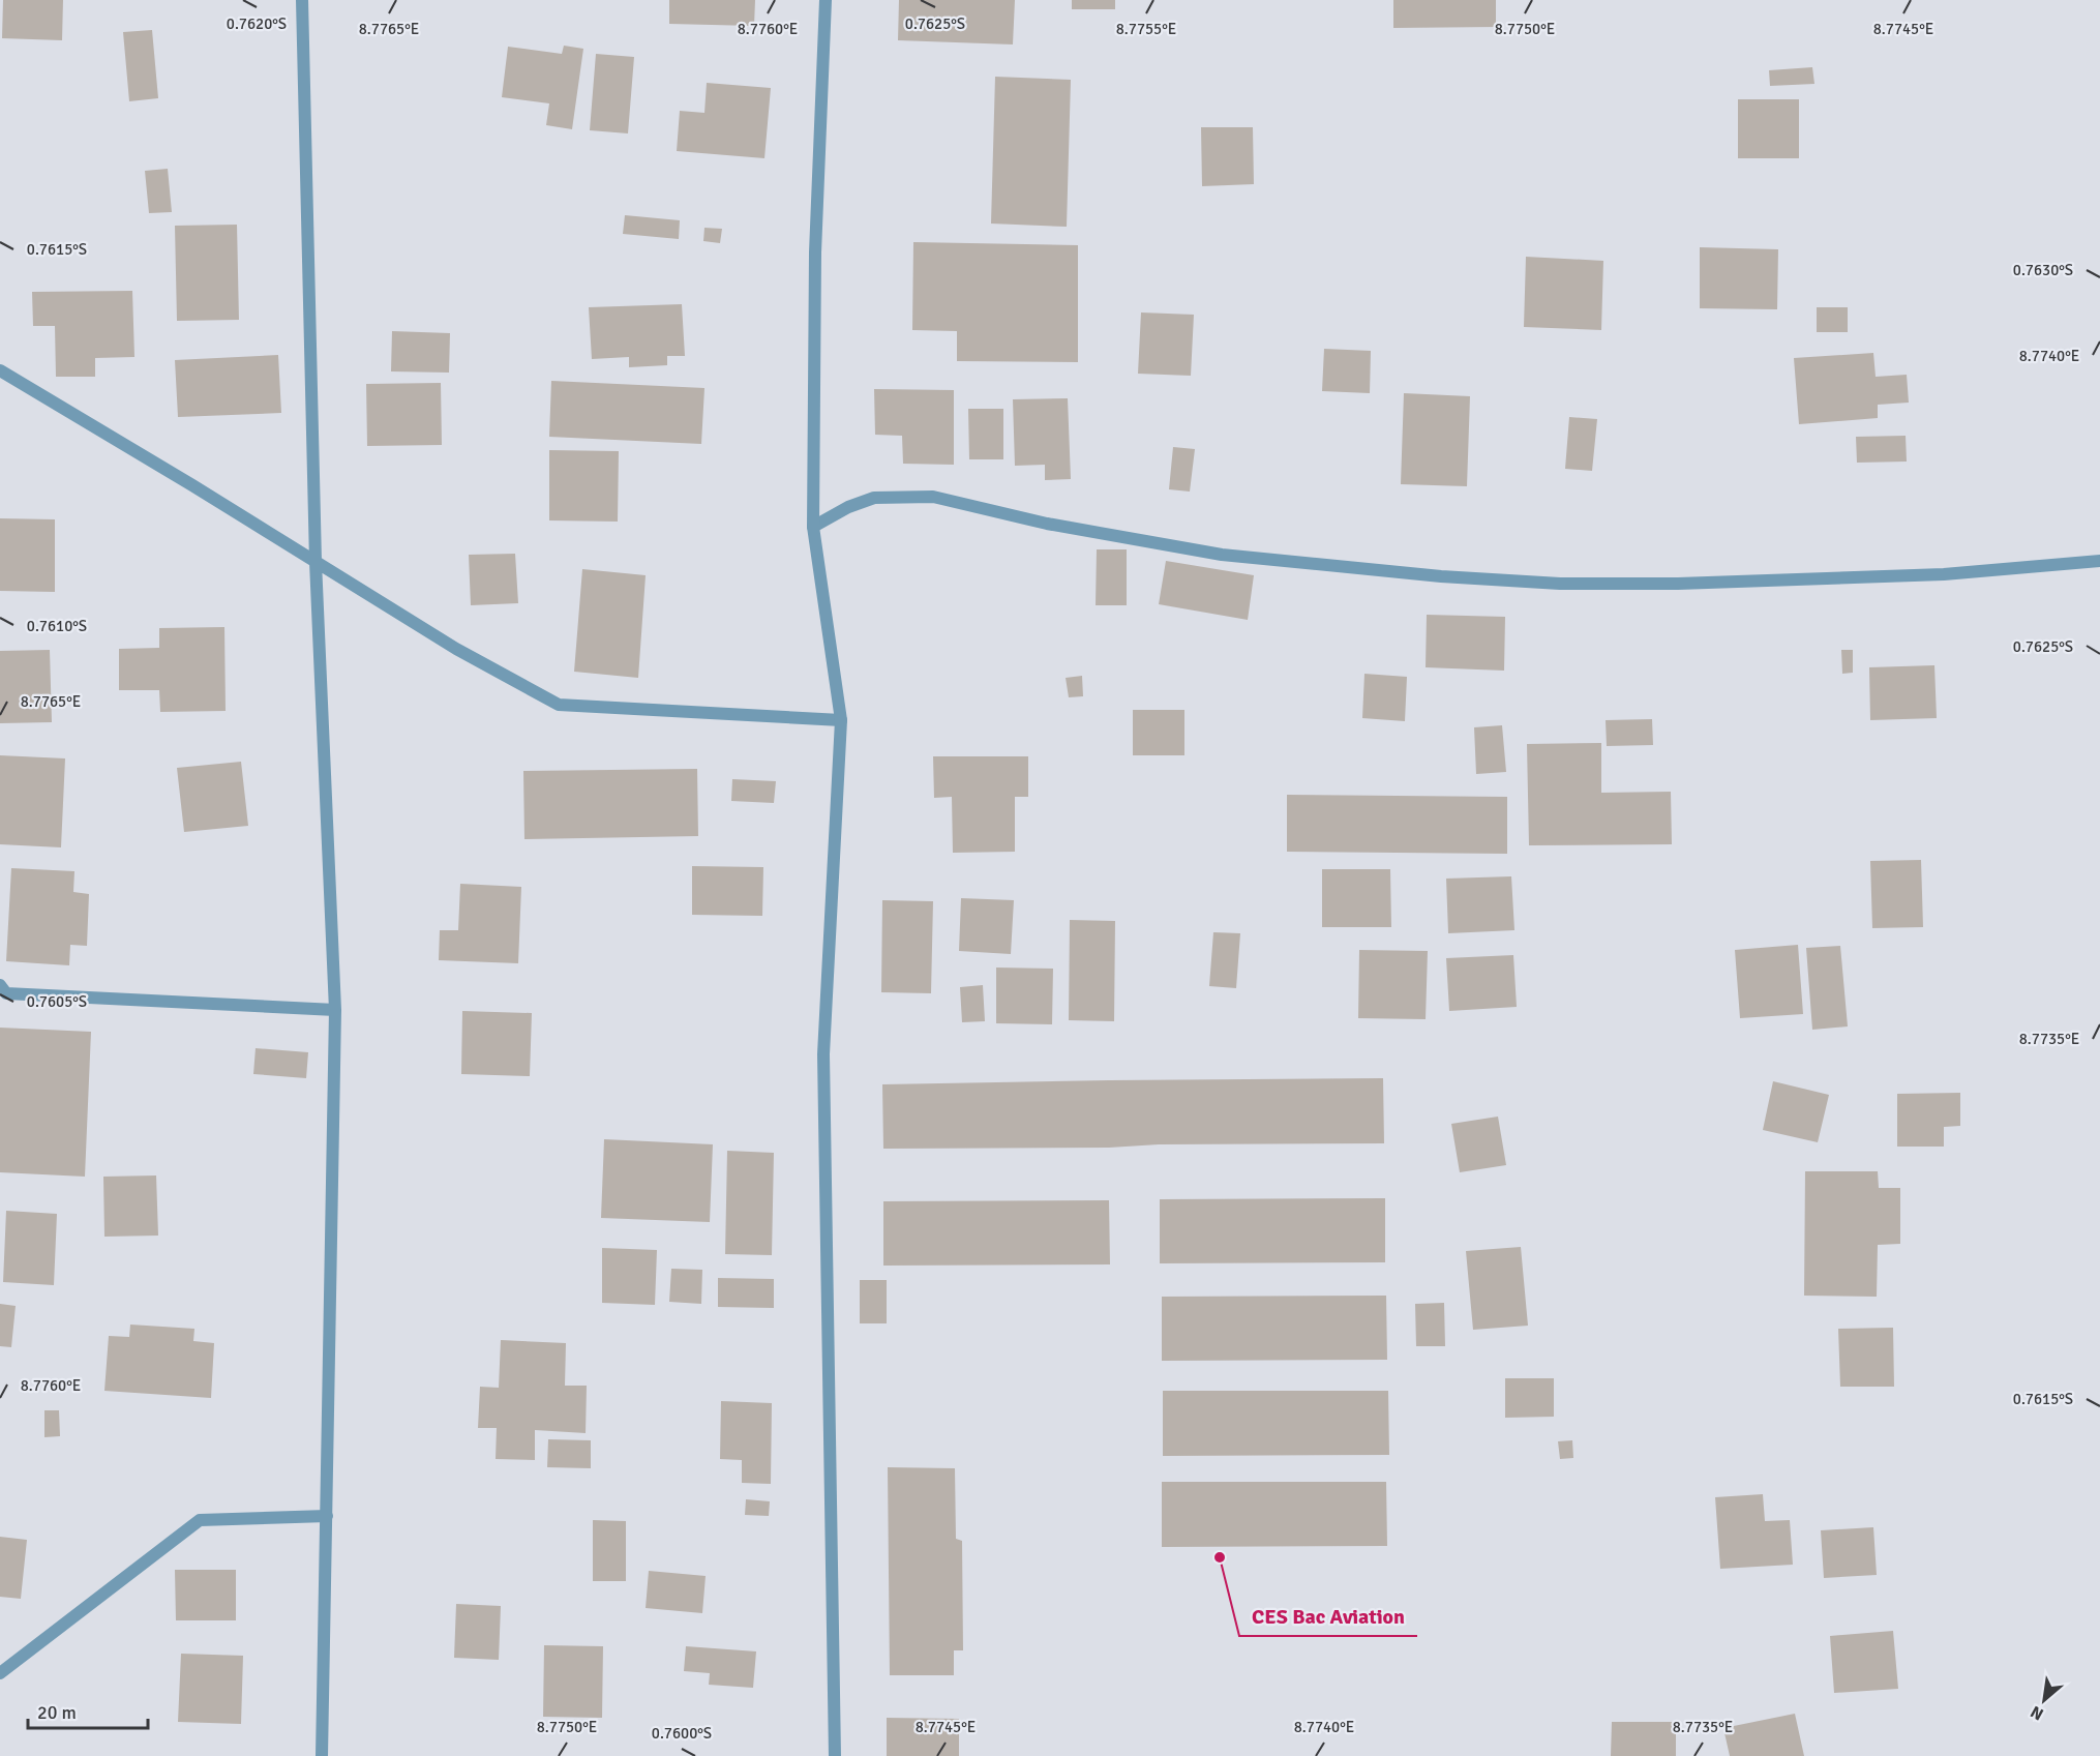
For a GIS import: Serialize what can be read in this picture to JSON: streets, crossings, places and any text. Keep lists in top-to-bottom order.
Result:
{
  "places": ["CES Bac Aviation"],
  "scale_bar": "20 m",
  "north": "bottom left",
  "coordinates": [
    "0.7625°S",
    "0.7620°S",
    "8.7765°E",
    "8.7760°E",
    "8.7755°E",
    "8.7750°E",
    "8.7745°E",
    "0.7615°S",
    "0.7630°S",
    "8.7740°E",
    "0.7610°S",
    "0.7605°S",
    "8.7735°E",
    "0.7600°S"
  ]
}
